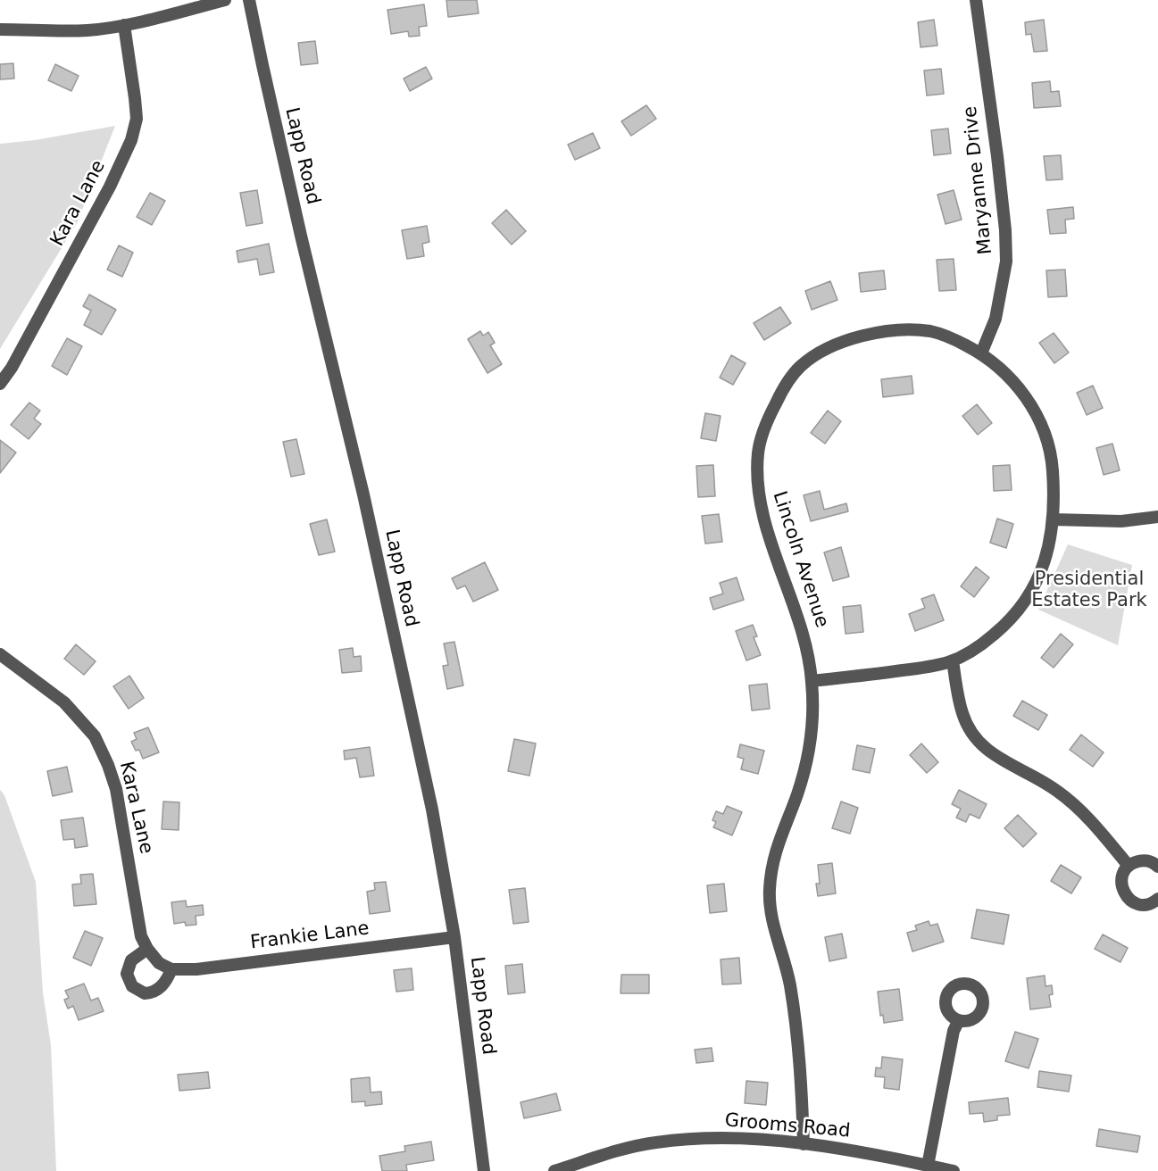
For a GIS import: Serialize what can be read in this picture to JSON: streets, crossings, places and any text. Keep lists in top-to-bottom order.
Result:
{
  "streets": {
    "street": [
      "Lapp Road",
      "Maryanne Drive",
      "Kara Lane",
      "Lincoln Avenue",
      "Frankie Lane",
      "Grooms Road"
    ]
  },
  "crossings": [
    ["Lapp Road", "Frankie Lane"],
    ["Maryanne Drive", "Lincoln Avenue"],
    ["Kara Lane", "Frankie Lane"],
    ["Lincoln Avenue", "Grooms Road"]
  ],
  "parks": ["Presidential Estates Park"]
}
